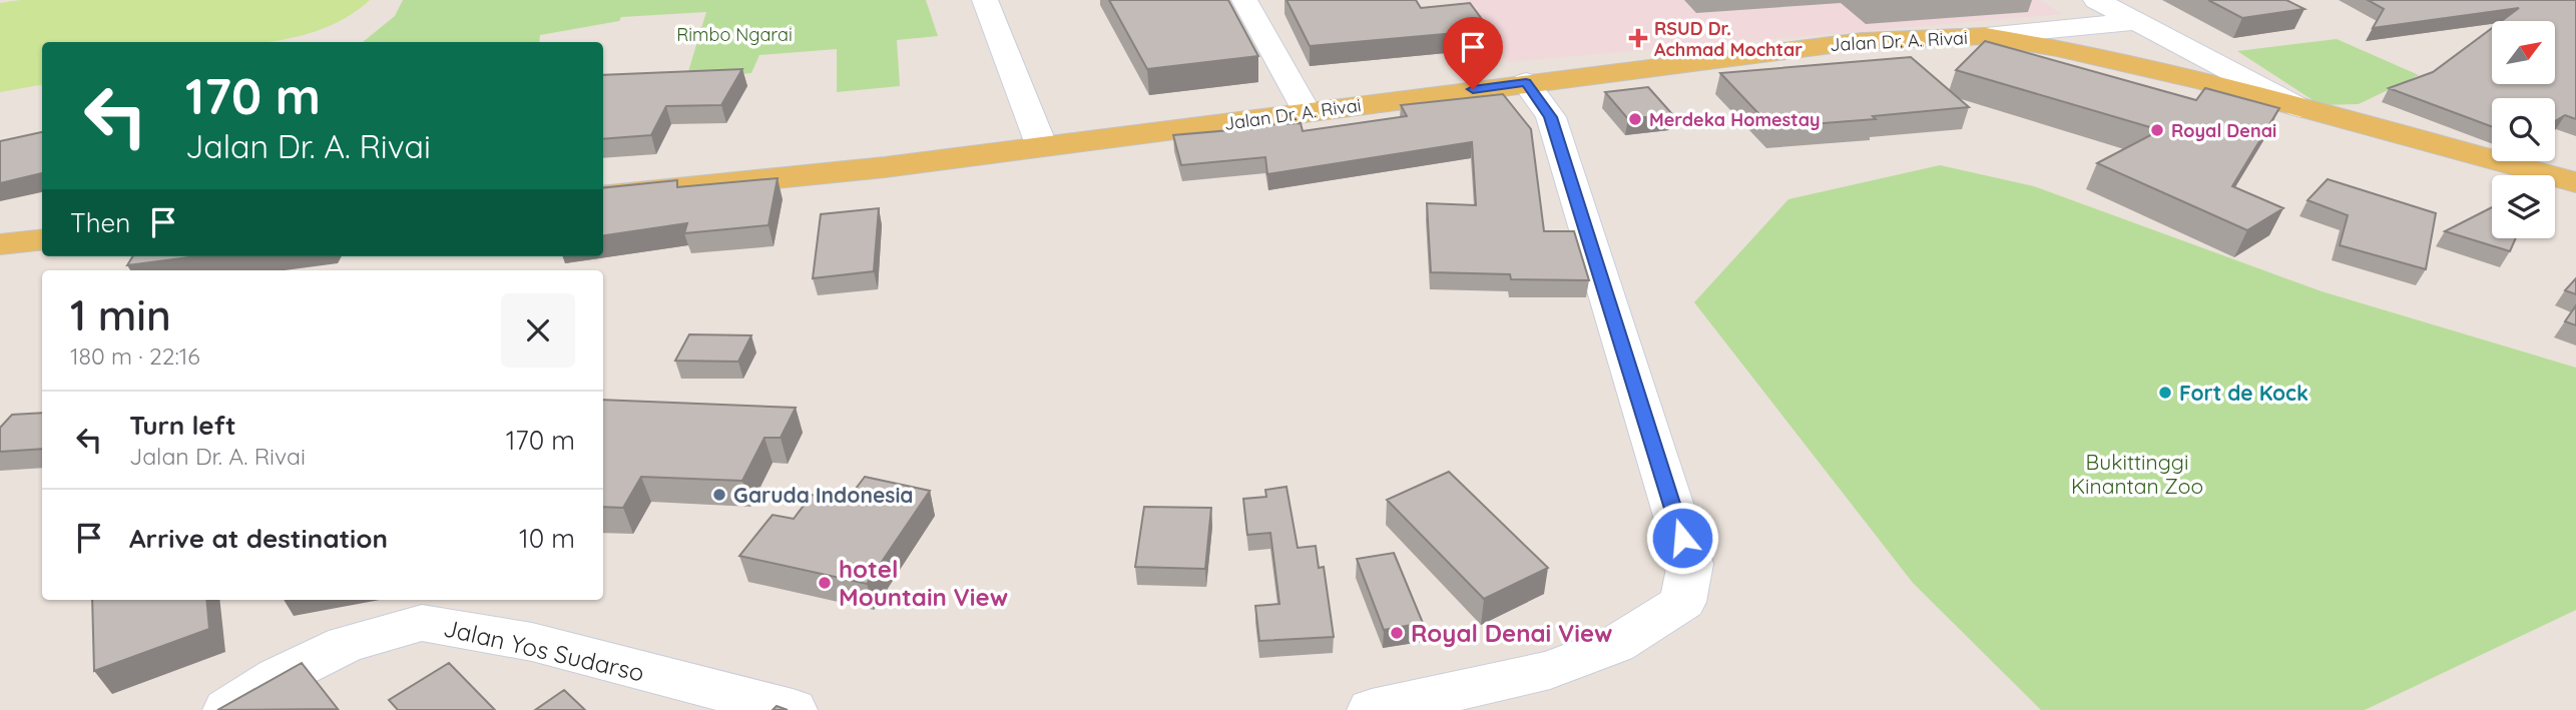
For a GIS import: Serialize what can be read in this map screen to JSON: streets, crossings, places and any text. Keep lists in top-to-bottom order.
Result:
{
  "streets": {
    "main road": ["Jalan Dr. A. Rivai"],
    "street": ["Jalan Yos Sudarso"]
  },
  "parks": ["Rimbo Ngarai", "Bukittinggi Kinantan Zoo"],
  "places": {
    "health": ["RSUD Dr. Achmad Mochtar"],
    "other": [
      "Merdeka Homestay",
      "Royal Denai",
      "Fort de Kock",
      "Garuda Indonesia",
      "hotel Mountain View",
      "Royal Denai View"
    ]
  },
  "north": "top right",
  "page": {
    "turn": ["170 m", "Jalan Dr. A. Rivai"],
    "then": "Then",
    "heading": ["1 min", "180 m · 22:16"],
    "list": [
      {
        "name": "Turn left",
        "note": "Jalan Dr. A. Rivai",
        "value": "170 m"
      },
      {
        "name": "Arrive at destination",
        "value": "10 m"
      }
    ]
  }
}
